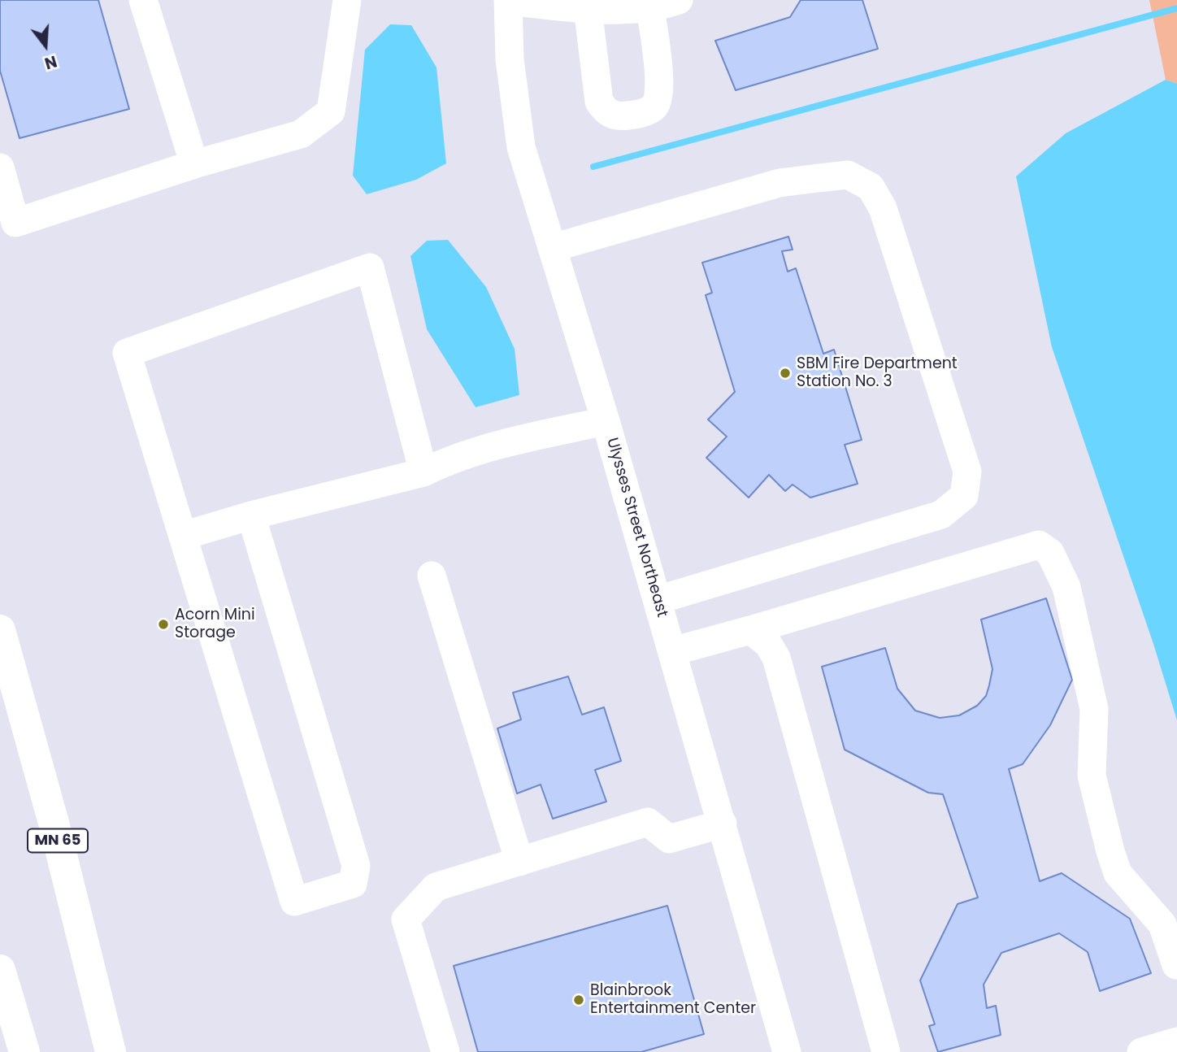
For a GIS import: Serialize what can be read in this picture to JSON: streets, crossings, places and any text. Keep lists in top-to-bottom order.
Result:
{
  "streets": {
    "highway": ["MN 65"],
    "street": ["Ulysses Street Northeast"]
  },
  "places": ["SBM Fire Department Station No. 3", "Acorn Mini Storage", "Blainbrook Entertainment Center"],
  "north": "bottom"
}
